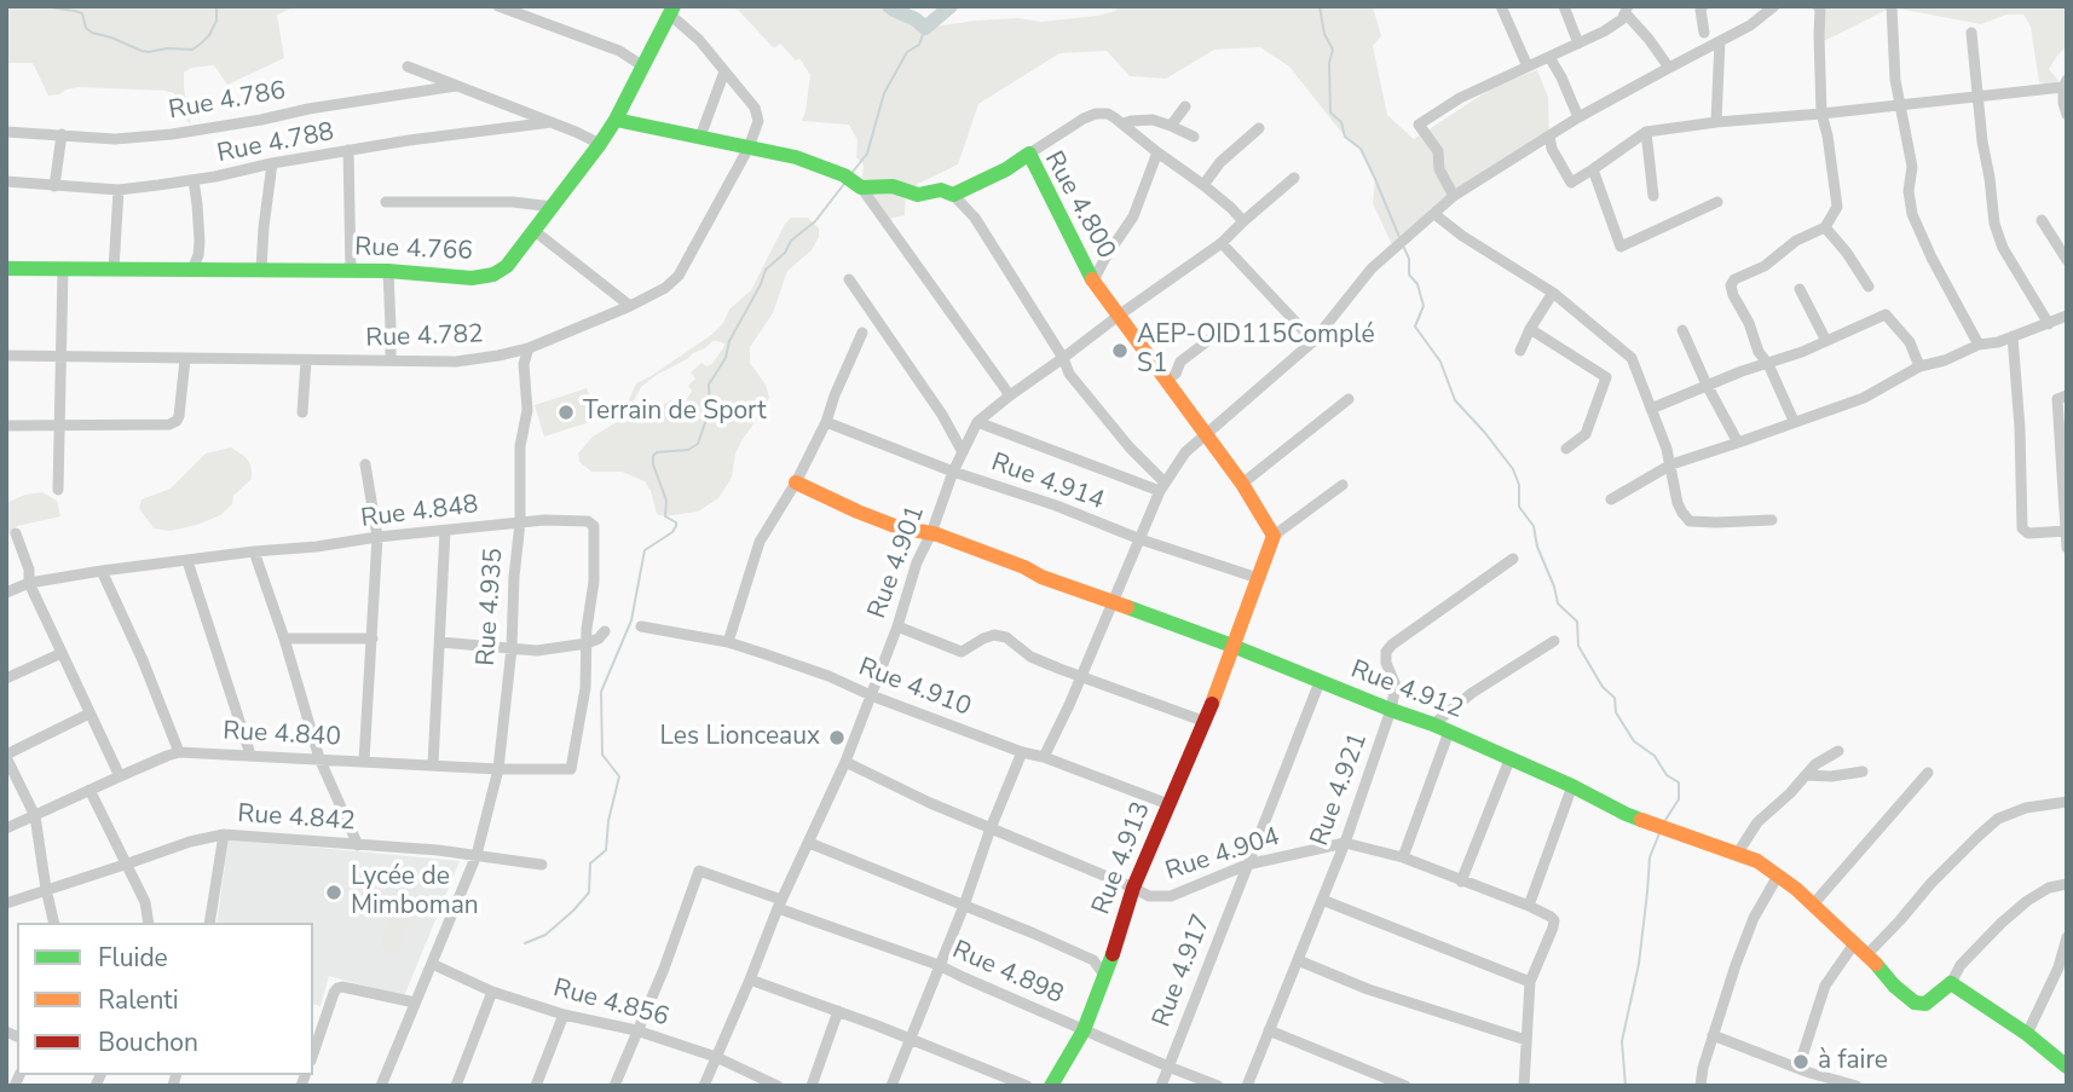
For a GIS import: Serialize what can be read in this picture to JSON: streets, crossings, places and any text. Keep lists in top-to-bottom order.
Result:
{
  "streets": {
    "street": [
      "Rue 4.786",
      "Rue 4.788",
      "Rue 4.800",
      "Rue 4.766",
      "Rue 4.782",
      "Rue 4.914",
      "Rue 4.848",
      "Rue 4.901",
      "Rue 4.935",
      "Rue 4.910",
      "Rue 4.912",
      "Rue 4.840",
      "Rue 4.921",
      "Rue 4.842",
      "Rue 4.904",
      "Rue 4.913",
      "Rue 4.917",
      "Rue 4.898",
      "Rue 4.856"
    ]
  },
  "crossings": [
    ["Rue 4.800", "Rue 4.766"],
    ["Rue 4.800", "Rue 4.782"],
    ["Rue 4.800", "Rue 4.901"],
    ["Rue 4.782", "Rue 4.935"],
    ["Rue 4.914", "Rue 4.901"],
    ["Rue 4.848", "Rue 4.935"],
    ["Rue 4.848", "Rue 4.840"],
    ["Rue 4.901", "Rue 4.910"],
    ["Rue 4.901", "Rue 4.912"],
    ["Rue 4.901", "Rue 4.904"],
    ["Rue 4.901", "Rue 4.898"],
    ["Rue 4.901", "Rue 4.856"],
    ["Rue 4.935", "Rue 4.840"],
    ["Rue 4.935", "Rue 4.842"],
    ["Rue 4.935", "Rue 4.856"],
    ["Rue 4.910", "Rue 4.913"],
    ["Rue 4.912", "Rue 4.921"],
    ["Rue 4.912", "Rue 4.913"],
    ["Rue 4.912", "Rue 4.917"],
    ["Rue 4.921", "Rue 4.904"],
    ["Rue 4.904", "Rue 4.913"],
    ["Rue 4.904", "Rue 4.917"],
    ["Rue 4.913", "Rue 4.898"],
    ["Rue 4.917", "Rue 4.898"],
    ["Rue 4.898", "Rue 4.856"]
  ],
  "places": [
    "AEP-OID115Complé S1",
    "Terrain de Sport",
    "Les Lionceaux",
    "Lycée de Mimboman",
    "à faire"
  ],
  "legend": ["Fluide", "Ralenti", "Bouchon"]
}
